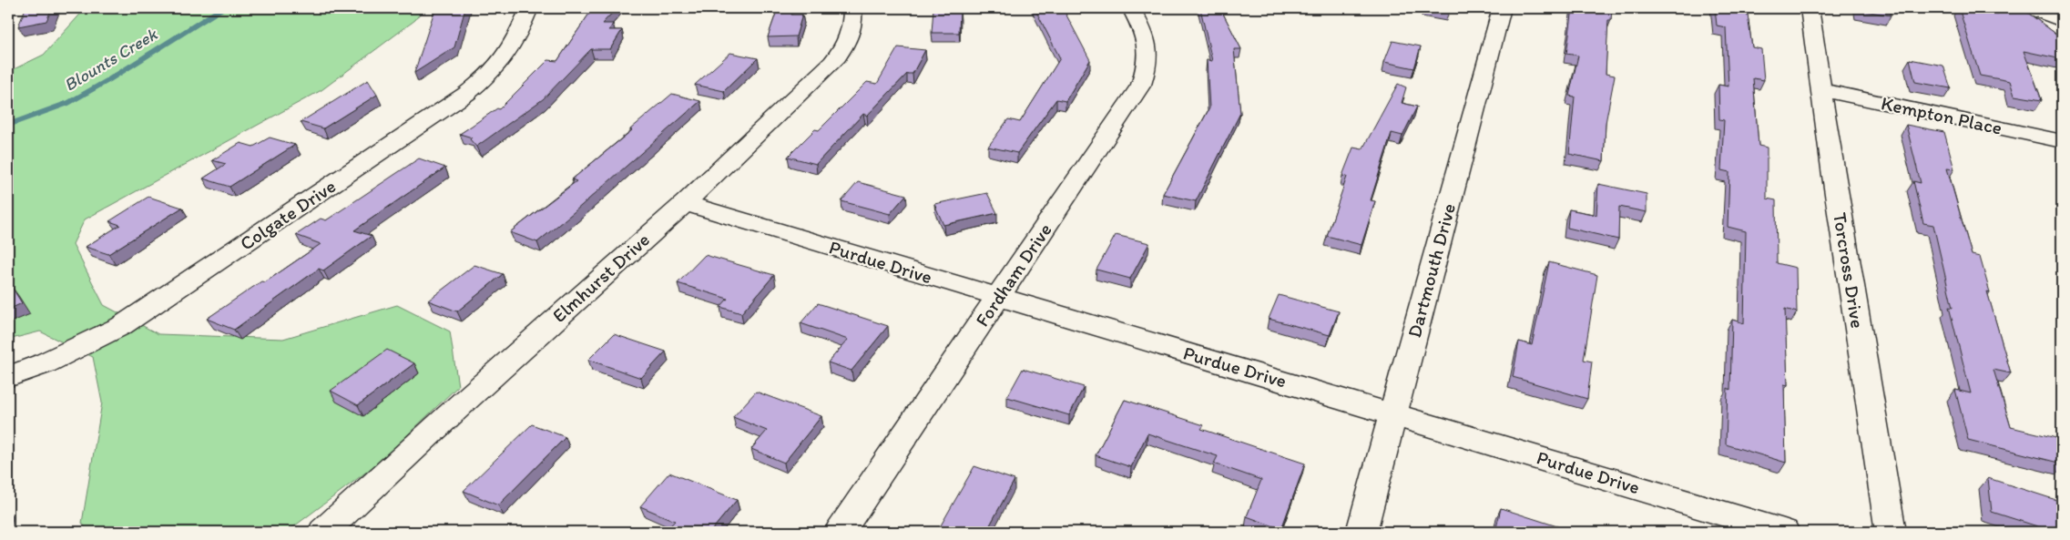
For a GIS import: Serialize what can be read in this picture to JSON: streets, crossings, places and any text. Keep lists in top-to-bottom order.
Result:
{
  "streets": {
    "street": [
      "Kempton Place",
      "Colgate Drive",
      "Purdue Drive",
      "Dartmouth Drive",
      "Torcross Drive",
      "Fordham Drive",
      "Elmhurst Drive"
    ]
  },
  "crossings": [
    ["Kempton Place", "Torcross Drive"],
    ["Purdue Drive", "Dartmouth Drive"],
    ["Purdue Drive", "Fordham Drive"],
    ["Purdue Drive", "Elmhurst Drive"]
  ],
  "water": ["Blounts Creek"]
}
